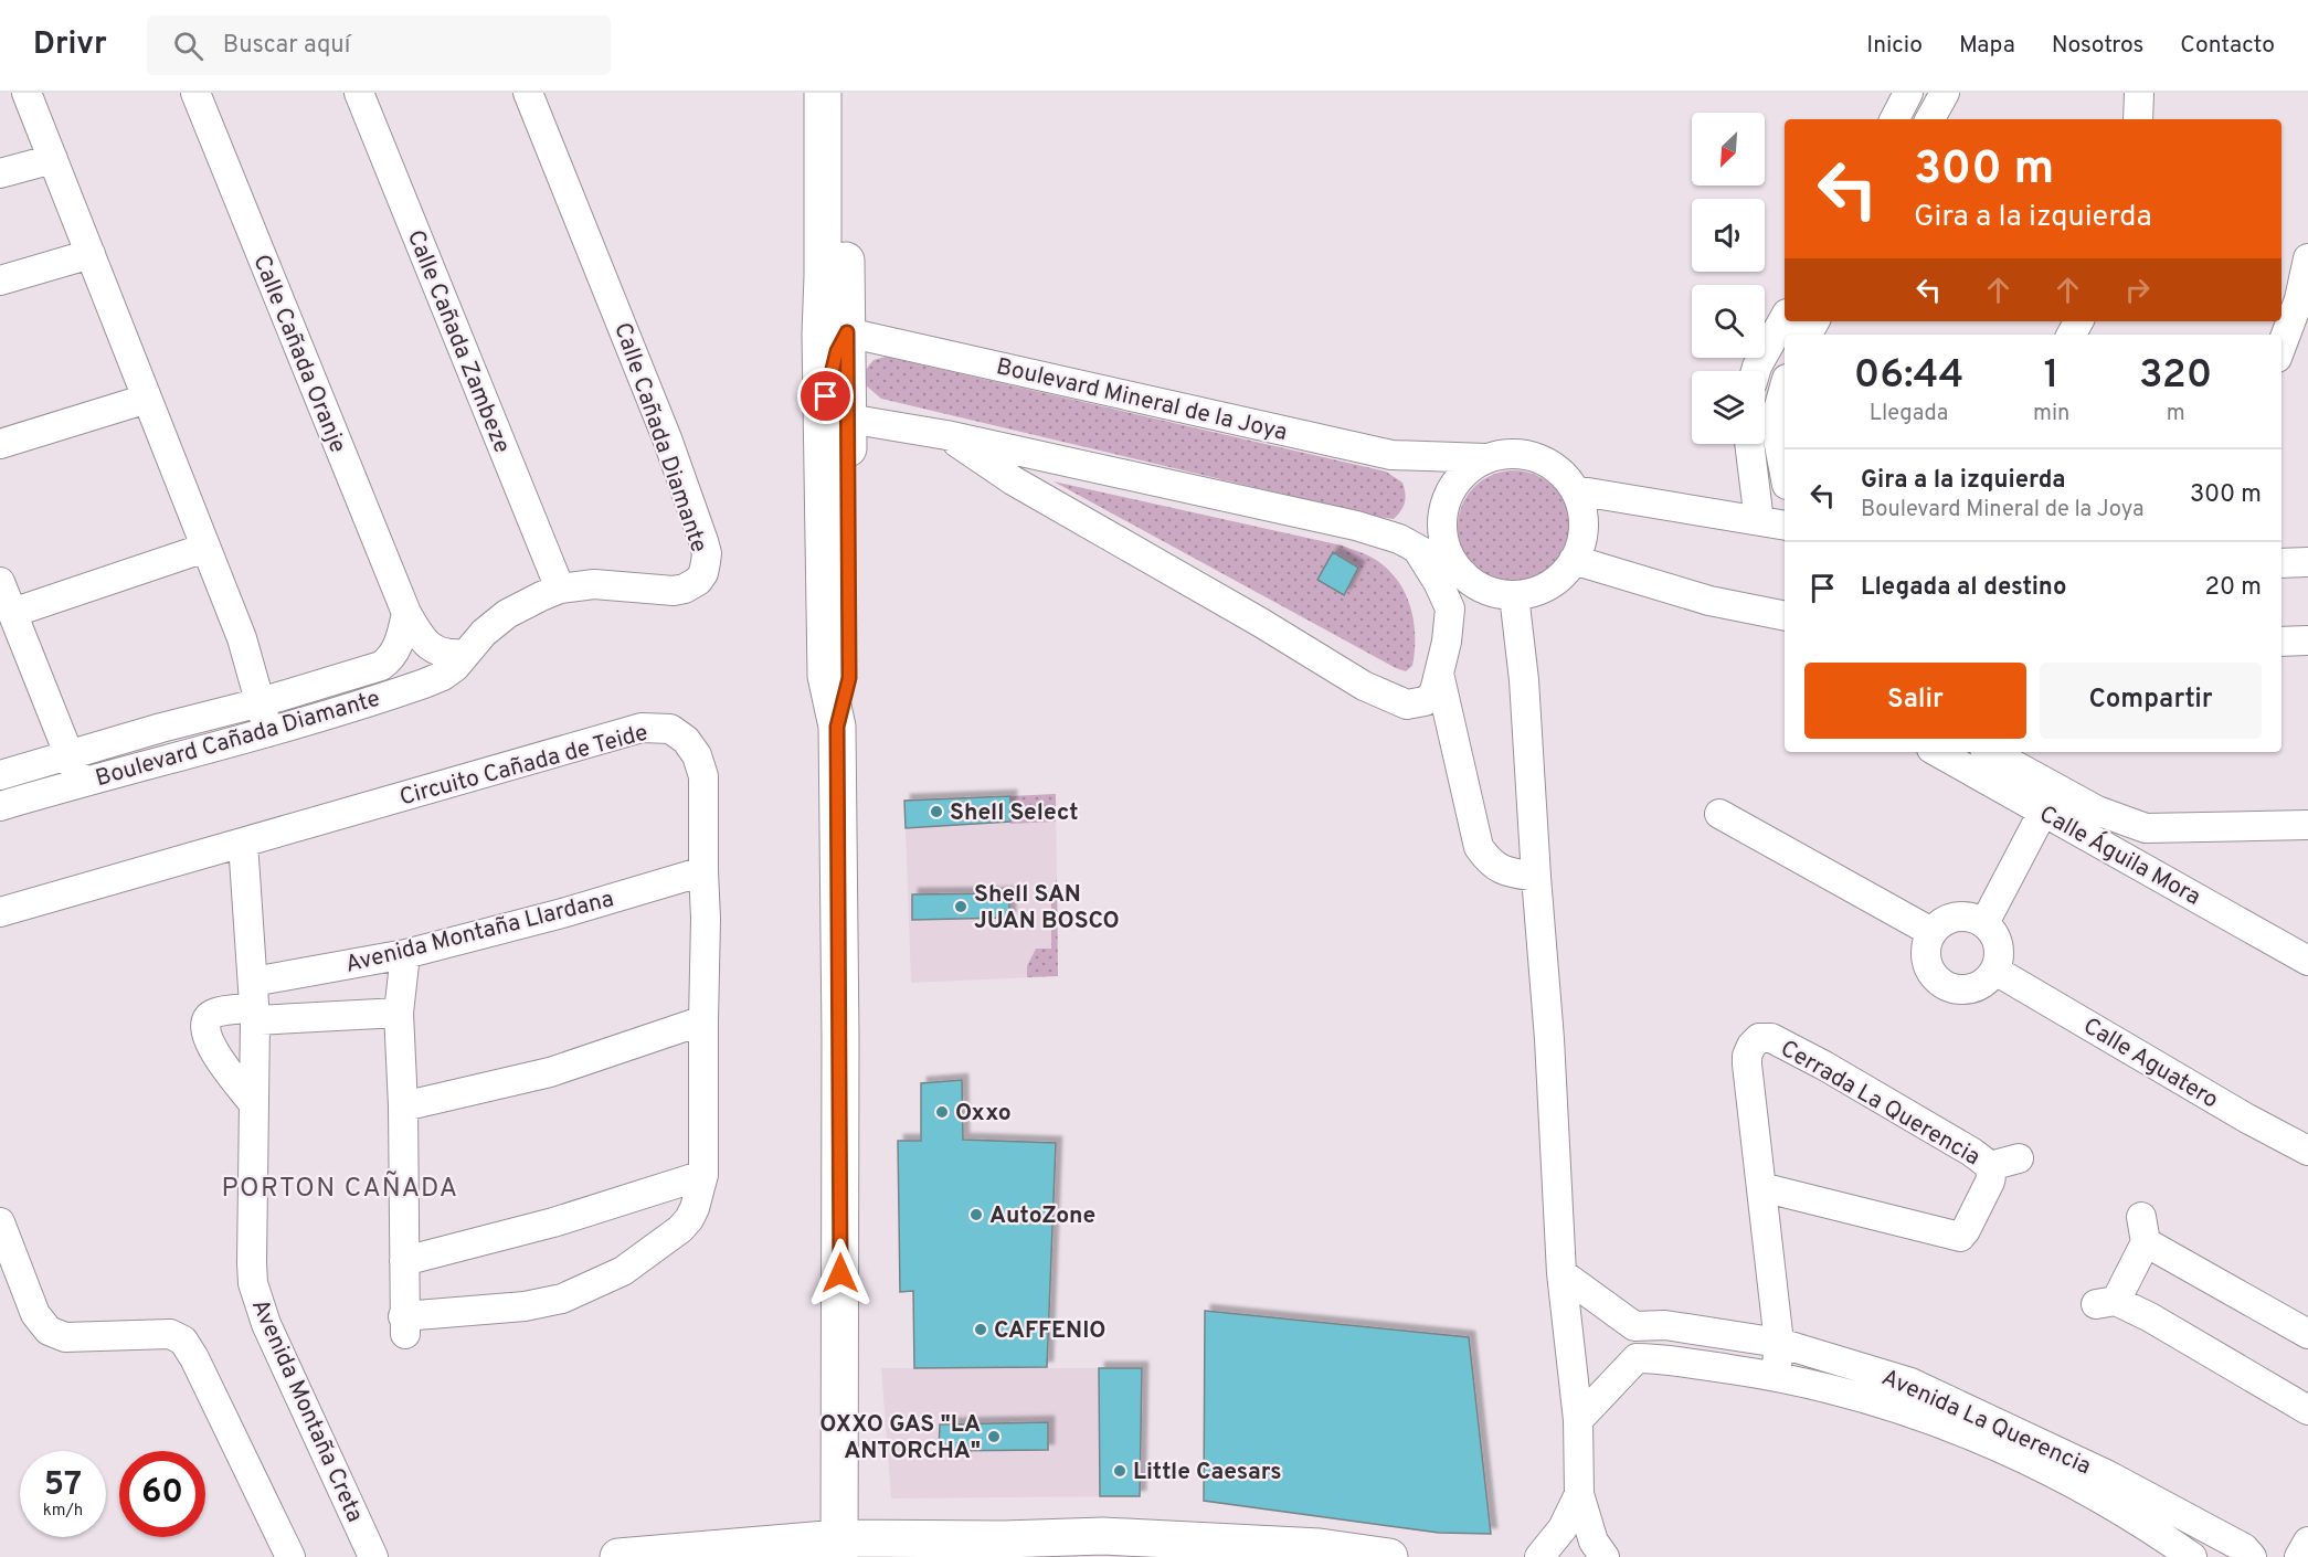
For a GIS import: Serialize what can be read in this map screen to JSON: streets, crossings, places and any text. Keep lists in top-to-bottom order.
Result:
{
  "streets": {
    "street": [
      "Calle Cañada Zambeze",
      "Calle Cañada Oranje",
      "Boulevard Mineral de la Joya",
      "Calle Cañada Diamante",
      "Boulevard Cañada Diamante",
      "Circuito Cañada de Teide",
      "Calle Águila Mora",
      "Avenida Montaña Llardana",
      "Calle Aguatero",
      "Cerrada La Querencia",
      "Avenida Montaña Creta",
      "Avenida La Querencia"
    ]
  },
  "crossings": [
    ["Calle Cañada Zambeze", "Calle Cañada Diamante"],
    ["Calle Cañada Oranje", "Calle Cañada Diamante"],
    ["Calle Cañada Oranje", "Boulevard Cañada Diamante"],
    ["Calle Cañada Diamante", "Boulevard Cañada Diamante"],
    ["Circuito Cañada de Teide", "Avenida Montaña Llardana"],
    ["Avenida Montaña Llardana", "Avenida Montaña Creta"],
    ["Cerrada La Querencia", "Avenida La Querencia"]
  ],
  "districts": ["PORTON CAÑADA"],
  "places": [
    "Shell Select",
    "Shell SAN JUAN BOSCO",
    "Oxxo",
    "AutoZone",
    "CAFFENIO",
    "OXXO GAS \"LA ANTORCHA\"",
    "Little Caesars"
  ],
  "north": "bottom left",
  "page": {
    "header": "Drivr",
    "search": "Buscar aquí",
    "nav": [
      "Inicio",
      "Mapa",
      "Nosotros",
      "Contacto"
    ],
    "turn": ["300 m", "Gira a la izquierda"],
    "eta": [
      "06:44",
      "Llegada",
      "1",
      "min",
      "320",
      "m"
    ],
    "list": [
      {
        "name": "Gira a la izquierda",
        "note": "Boulevard Mineral de la Joya",
        "value": "300 m"
      },
      {
        "name": "Llegada al destino",
        "value": "20 m"
      }
    ],
    "buttons": ["Salir", "Compartir"],
    "speed": "57 km/h",
    "limit": "60"
  }
}
